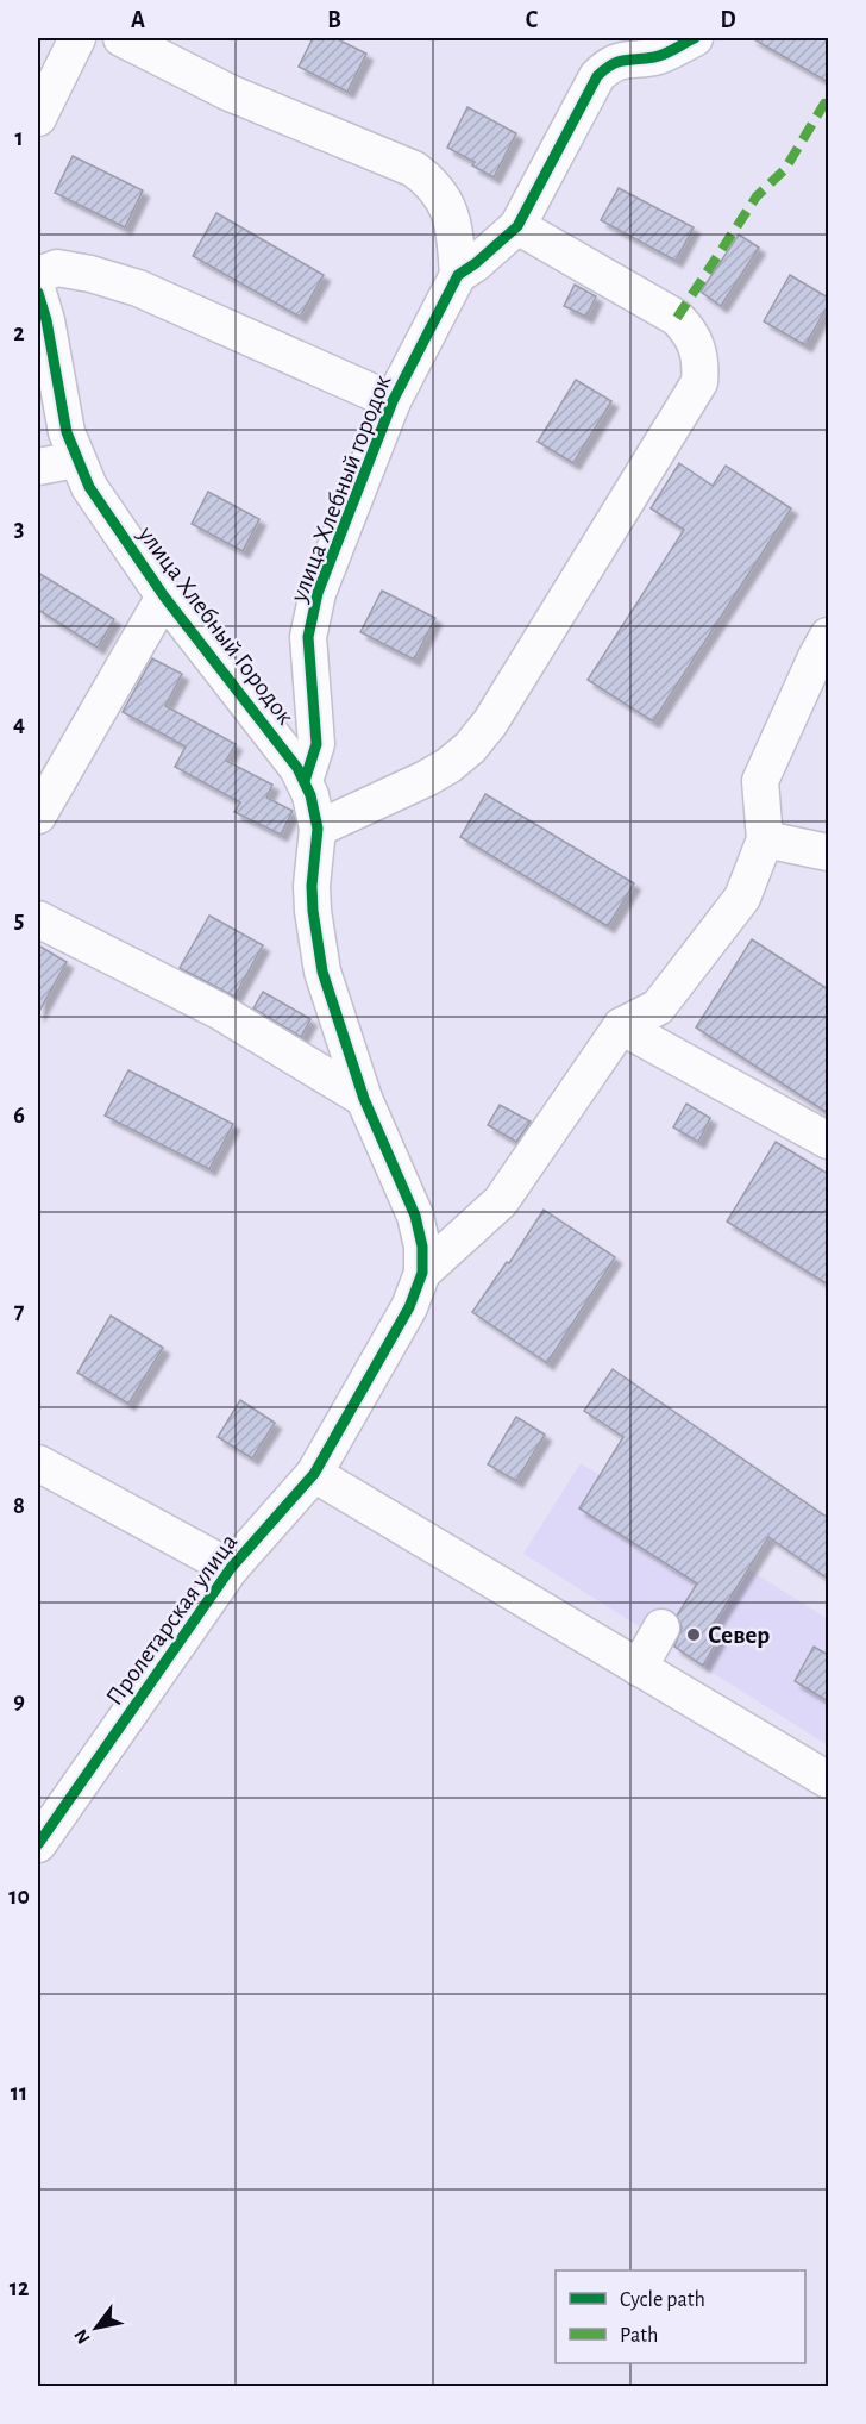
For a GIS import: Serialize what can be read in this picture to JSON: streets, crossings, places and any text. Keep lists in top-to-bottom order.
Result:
{
  "streets": {
    "street": ["улица Хлебный городок", "улица Хлебный Городок", "Пролетарская улица"]
  },
  "crossings": [
    ["улица Хлебный городок", "улица Хлебный Городок"],
    ["улица Хлебный Городок", "Пролетарская улица"]
  ],
  "places": ["Север"],
  "legend": ["Cycle path", "Path"],
  "north": "bottom left",
  "grid": {
    "columns": [
      "A",
      "B",
      "C",
      "D"
    ],
    "rows": [
      "1",
      "2",
      "3",
      "4",
      "5",
      "6",
      "7",
      "8",
      "9",
      "10",
      "11",
      "12"
    ]
  }
}
